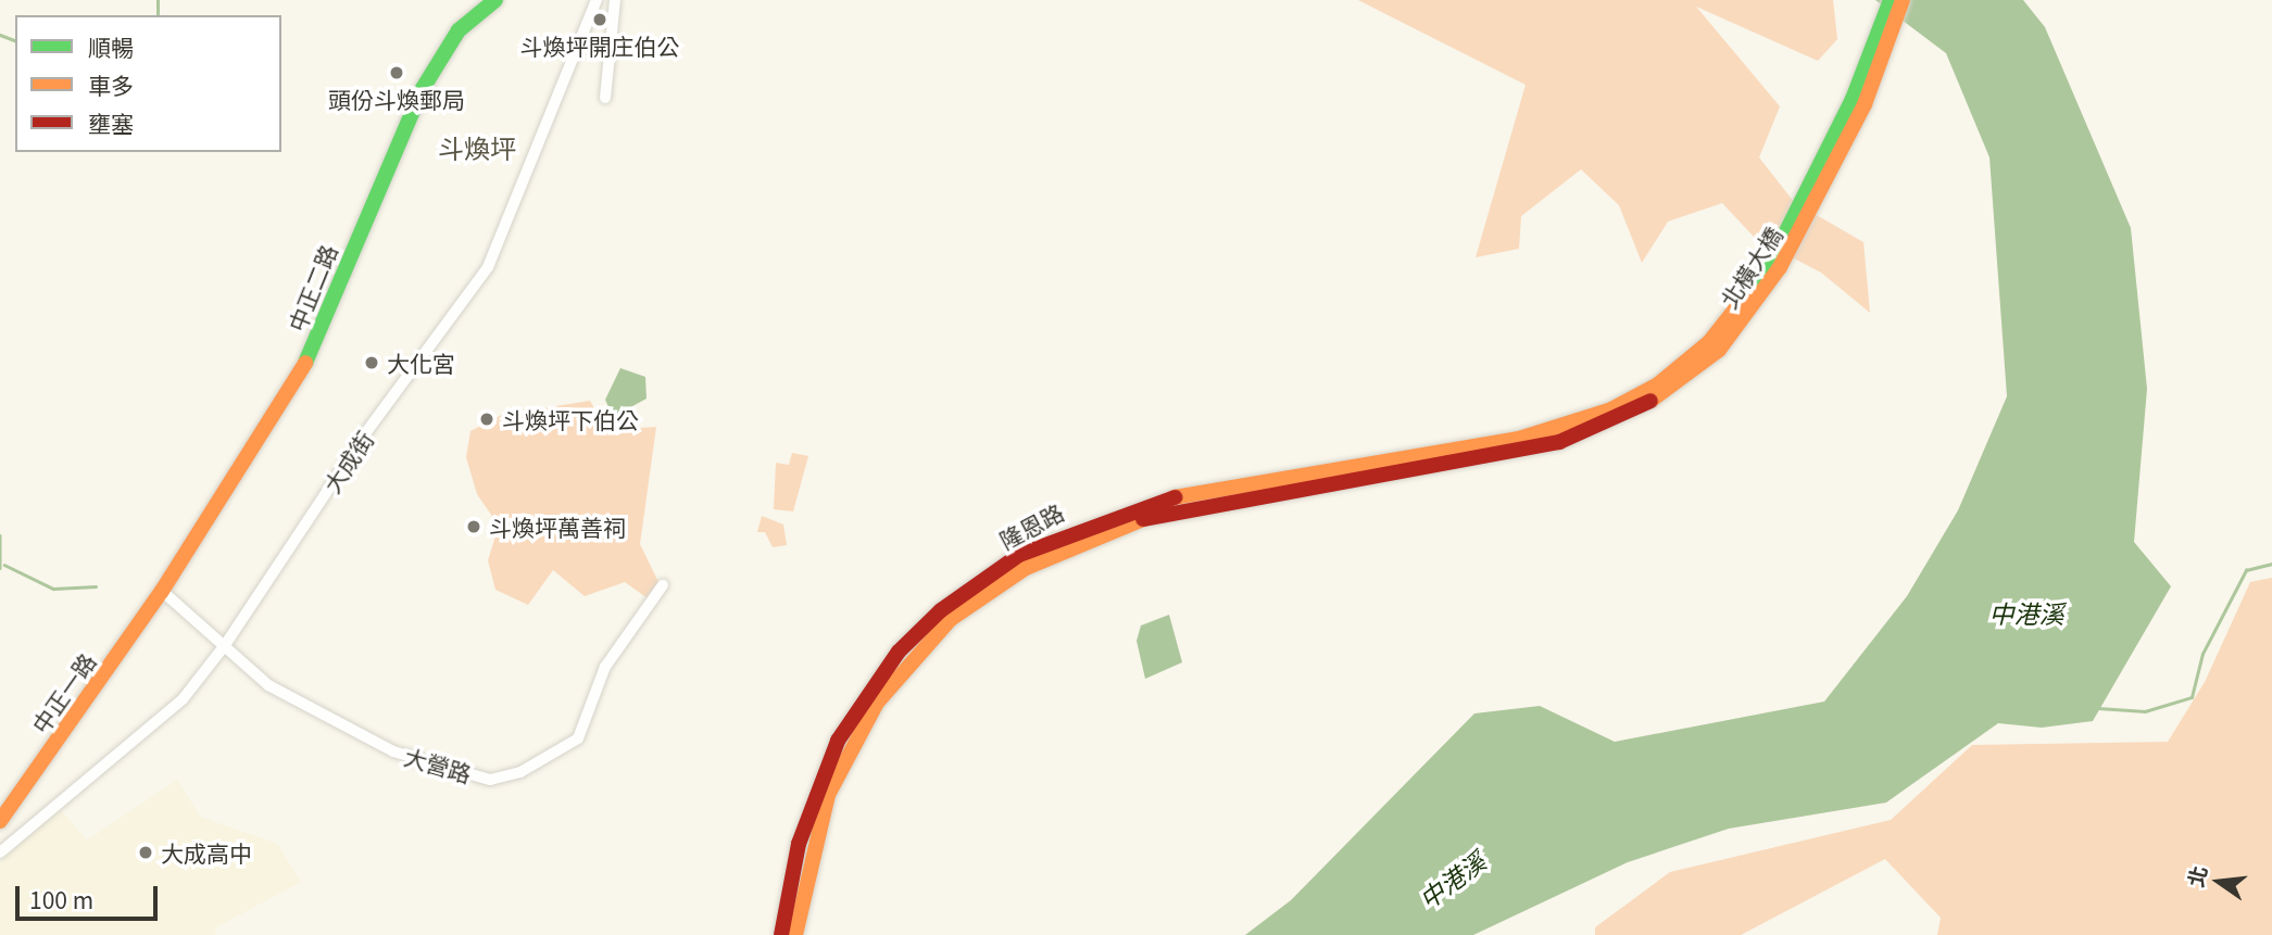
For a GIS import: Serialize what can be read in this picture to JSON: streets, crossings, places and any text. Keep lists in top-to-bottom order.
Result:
{
  "streets": {
    "main road": [
      "北橫大橋",
      "中正二路",
      "隆恩路",
      "中正一路"
    ],
    "street": ["大成街", "大營路"]
  },
  "crossings": [
    ["北橫大橋", "隆恩路"],
    ["中正二路", "中正一路"],
    ["中正二路", "大營路"],
    ["大成街", "大營路"],
    ["中正一路", "大營路"]
  ],
  "districts": ["斗煥坪"],
  "water": ["中港溪"],
  "places": [
    "斗煥坪開庄伯公",
    "頭份斗煥郵局",
    "大化宮",
    "斗煥坪下伯公",
    "斗煥坪萬善祠",
    "大成高中"
  ],
  "legend": ["順暢", "車多", "壅塞"],
  "scale_bar": "100 m",
  "north": "left"
}
